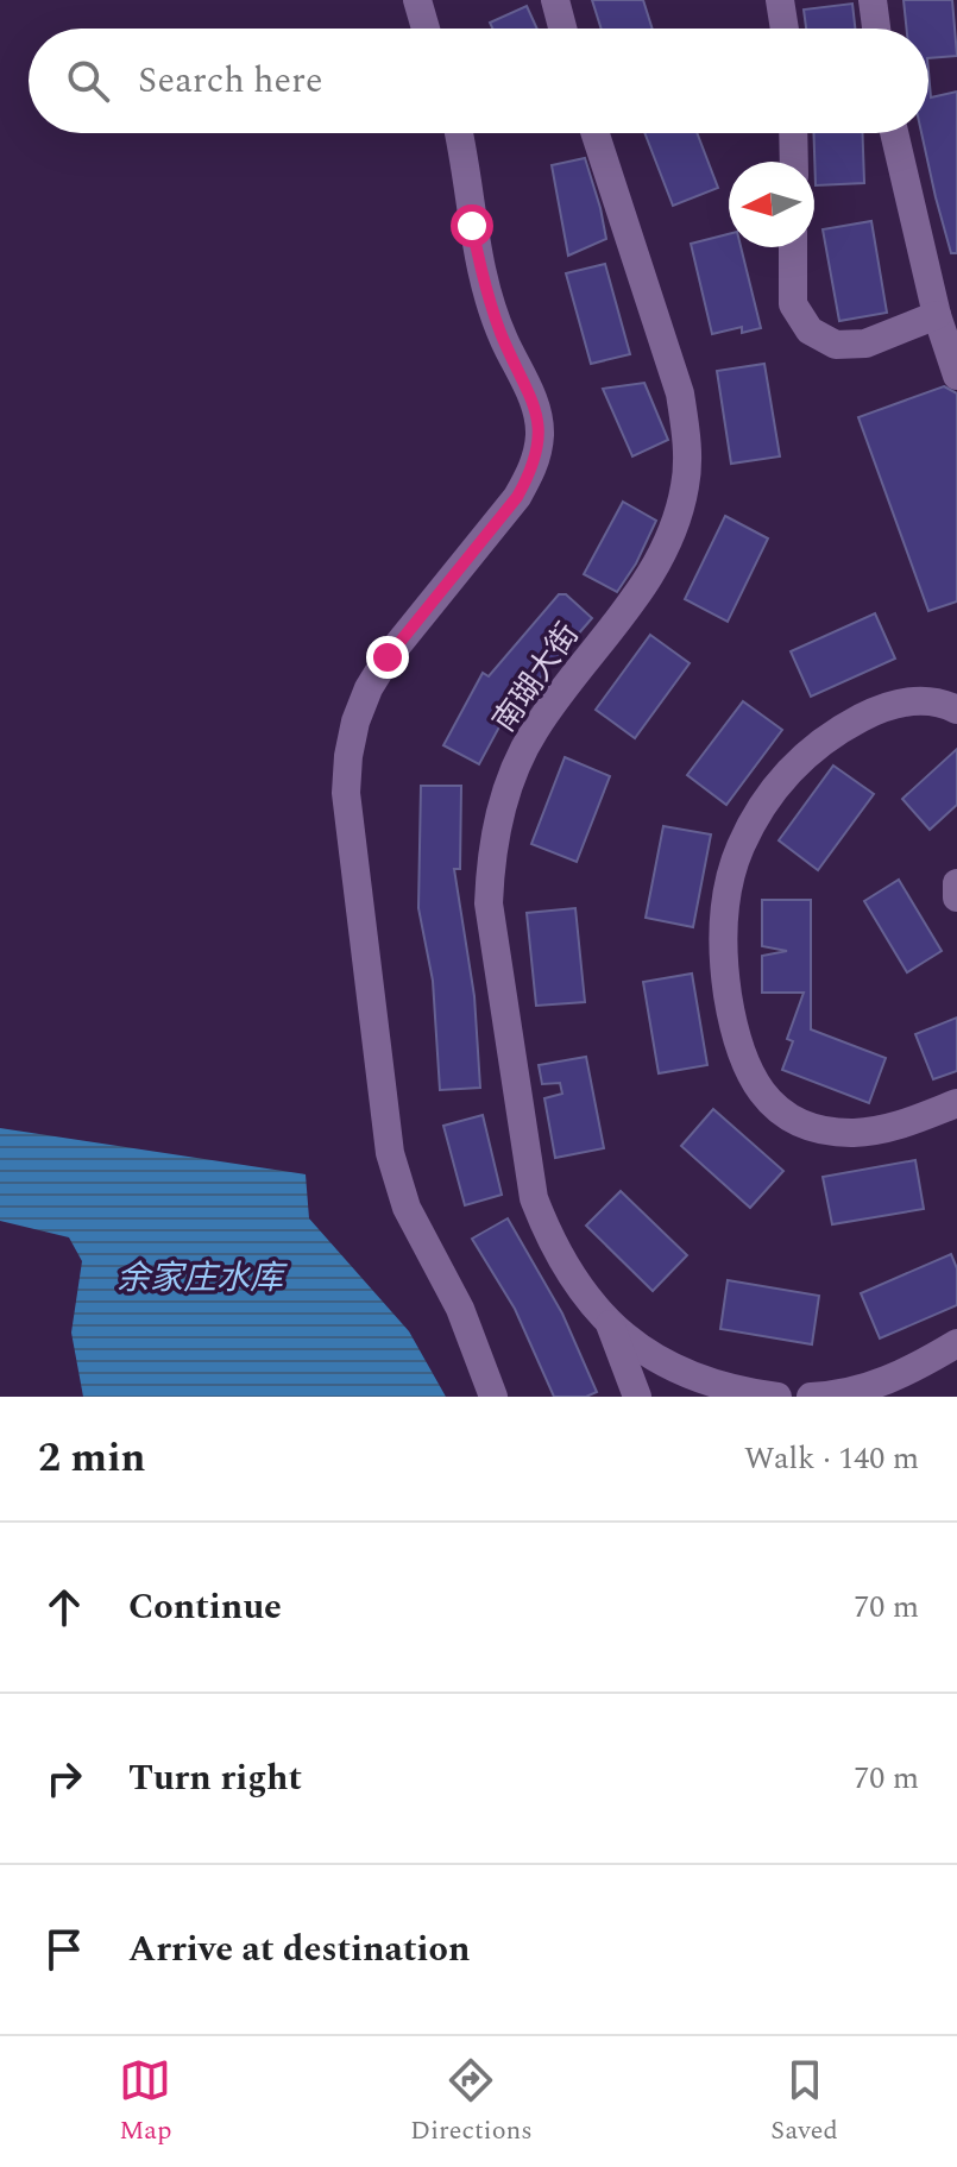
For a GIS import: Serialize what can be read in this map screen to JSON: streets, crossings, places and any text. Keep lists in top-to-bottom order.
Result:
{
  "streets": {
    "street": ["南瑚大街"]
  },
  "water": ["余家庄水库"],
  "north": "left",
  "page": {
    "search": "Search here",
    "heading": ["2 min", "Walk · 140 m"],
    "list": [
      ["Continue", "70 m"],
      ["Turn right", "70 m"],
      "Arrive at destination"
    ],
    "nav": ["Map", "Directions", "Saved"]
  }
}
